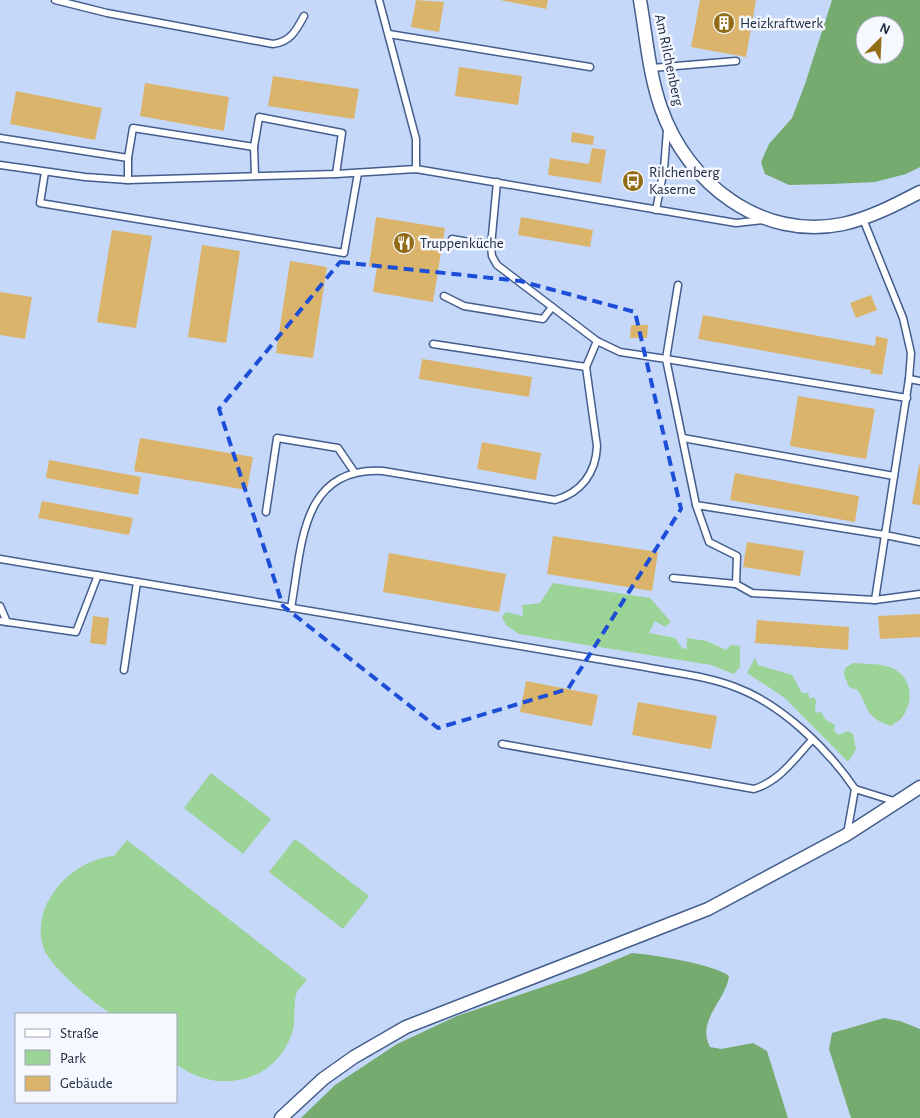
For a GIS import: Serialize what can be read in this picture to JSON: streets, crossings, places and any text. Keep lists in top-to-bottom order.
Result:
{
  "streets": {
    "street": ["Am Rilchenberg"]
  },
  "places": {
    "building": ["Heizkraftwerk"],
    "bus stop": ["Rilchenberg Kaserne"],
    "restaurant": ["Truppenküche"]
  },
  "legend": ["Straße", "Park", "Gebäude"],
  "north": "top right"
}
